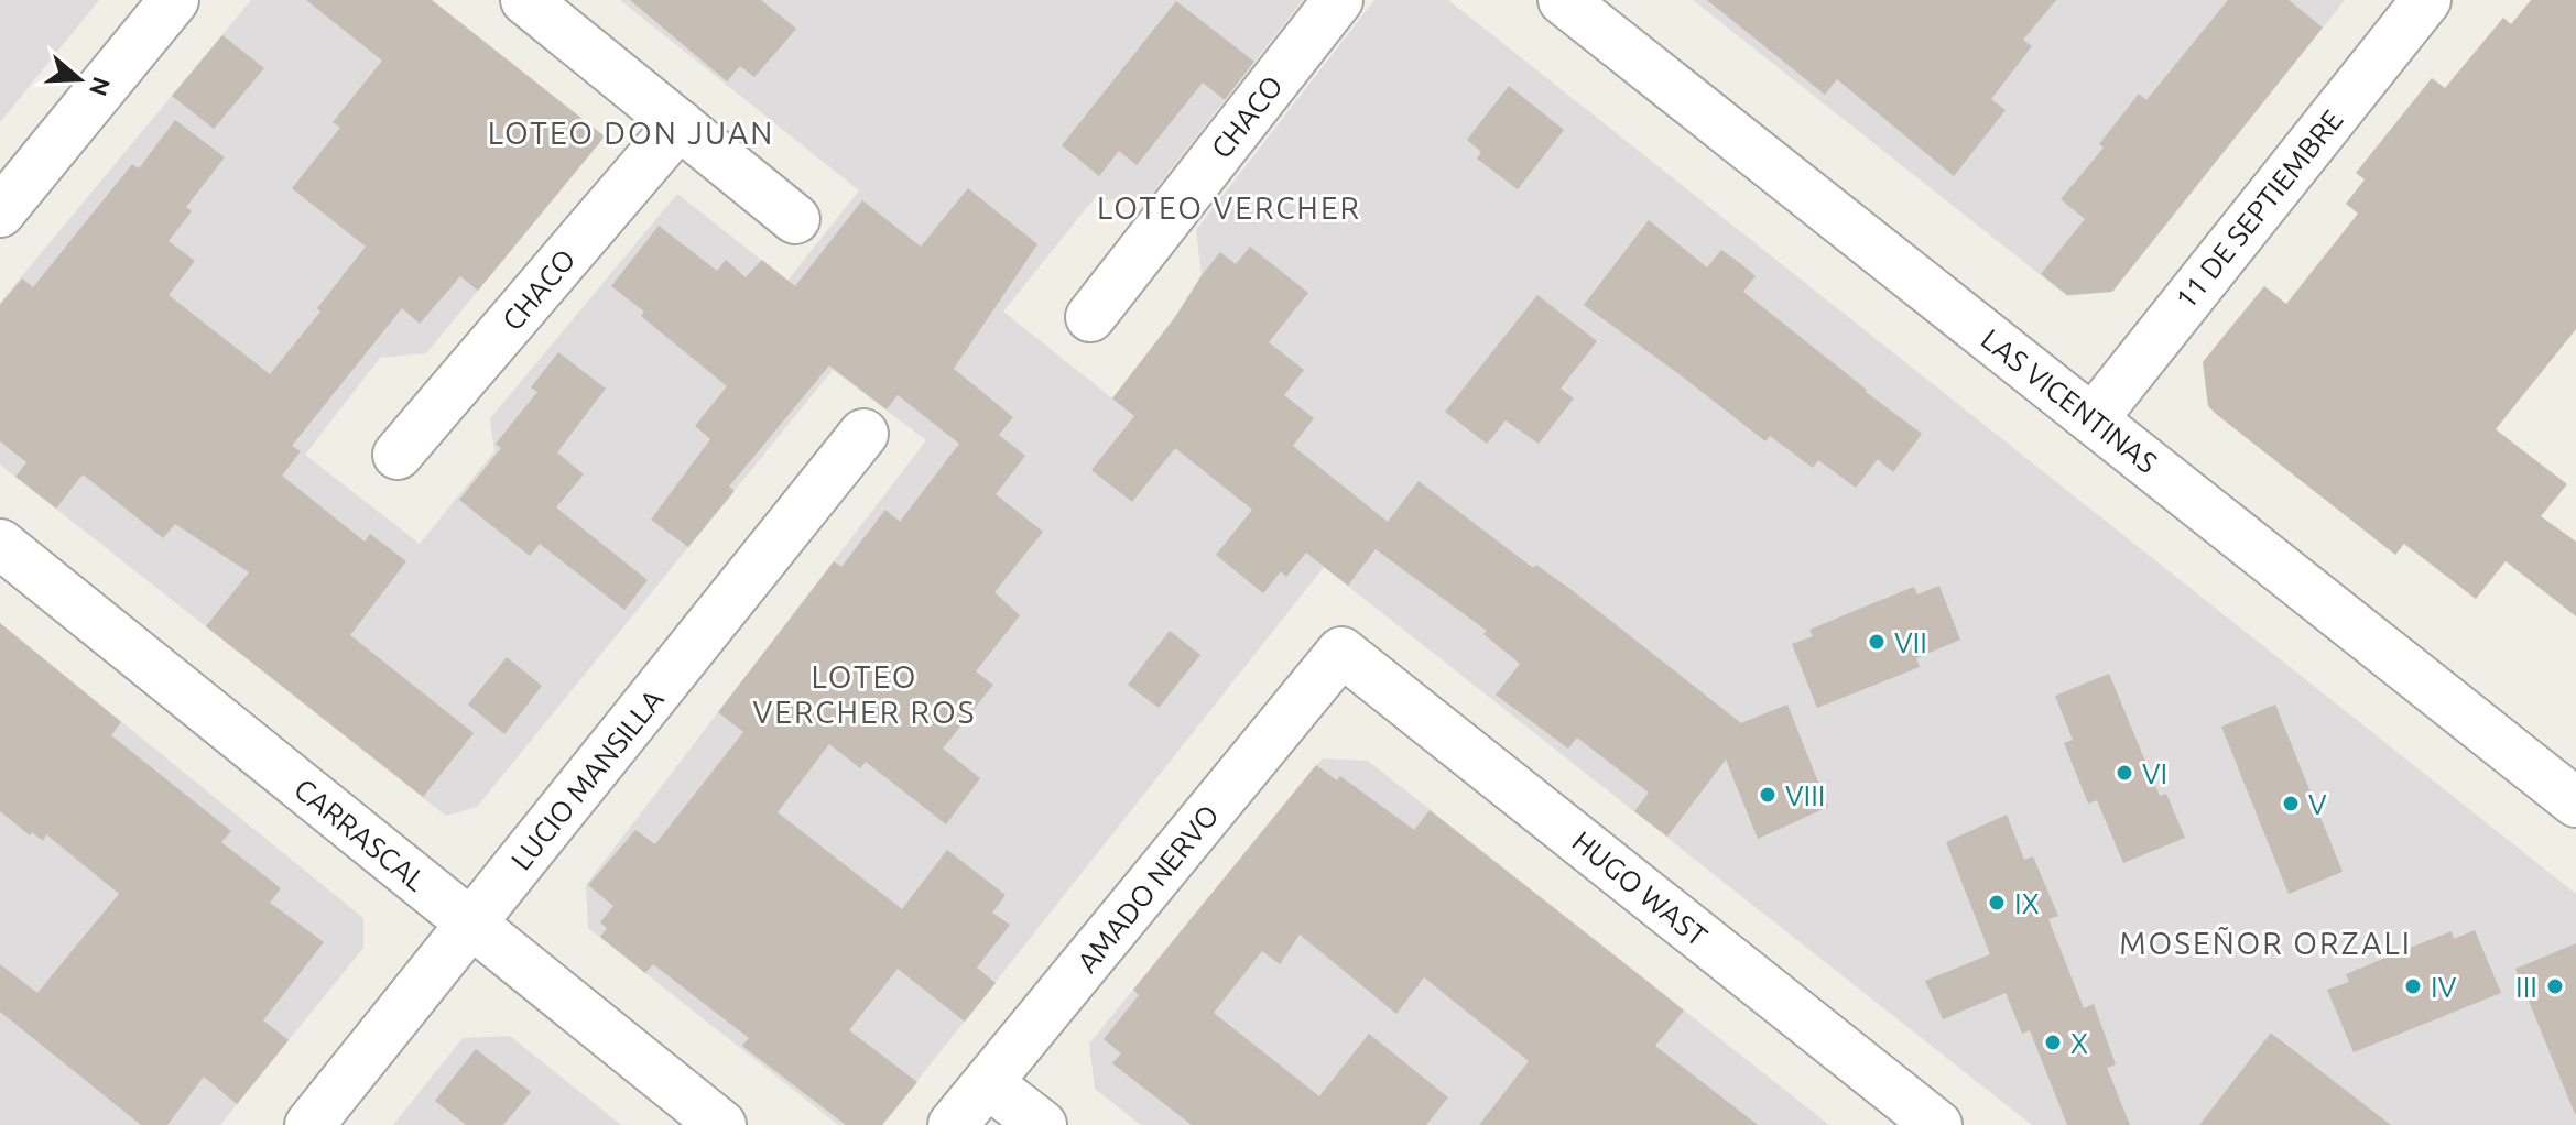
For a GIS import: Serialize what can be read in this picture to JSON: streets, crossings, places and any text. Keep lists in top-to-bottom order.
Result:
{
  "streets": {
    "street": [
      "CHACO",
      "11 DE SEPTIEMBRE",
      "LAS VICENTINAS",
      "LUCIO MANSILLA",
      "CARRASCAL",
      "AMADO NERVO",
      "HUGO WAST"
    ]
  },
  "crossings": [
    ["11 DE SEPTIEMBRE", "LAS VICENTINAS"],
    ["LUCIO MANSILLA", "CARRASCAL"],
    ["AMADO NERVO", "HUGO WAST"]
  ],
  "districts": [
    "LOTEO DON JUAN",
    "LOTEO VERCHER",
    "LOTEO VERCHER ROS",
    "MOSEÑOR ORZALI"
  ],
  "places": [
    "VII",
    "VI",
    "VIII",
    "V",
    "IX",
    "IV",
    "III",
    "X"
  ],
  "north": "right"
}
